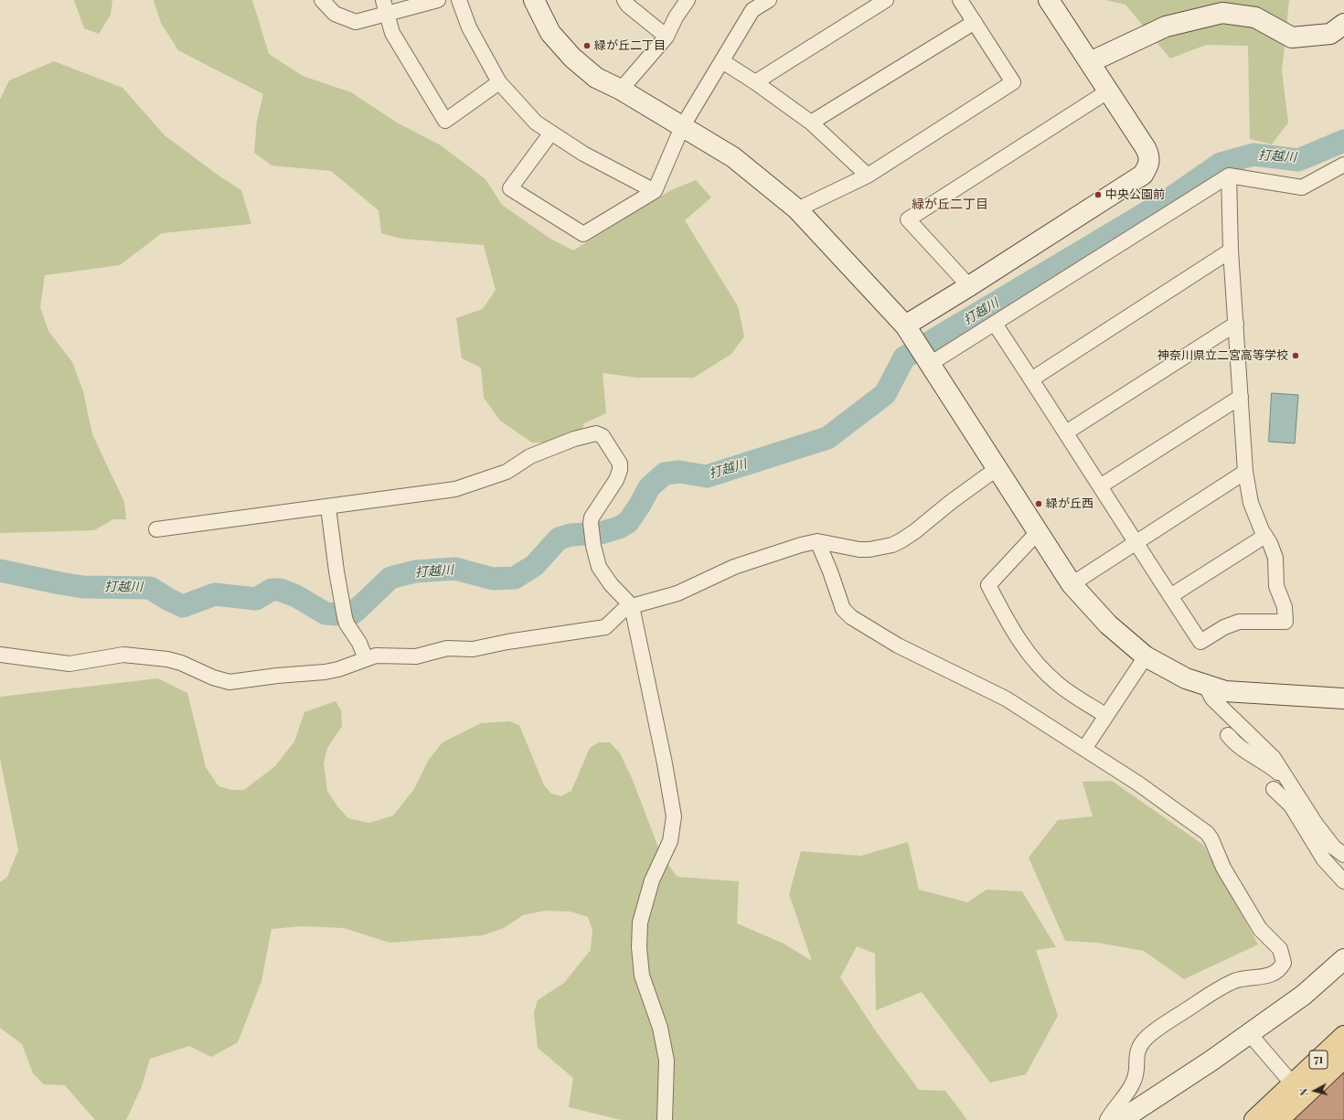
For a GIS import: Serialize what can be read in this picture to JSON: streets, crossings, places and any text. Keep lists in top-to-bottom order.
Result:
{
  "streets": {
    "main road": ["71"]
  },
  "districts": ["緑が丘二丁目"],
  "water": ["打越川"],
  "places": [
    "緑が丘二丁目",
    "中央公園前",
    "神奈川県立二宮高等学校",
    "緑が丘西"
  ],
  "north": "left"
}
